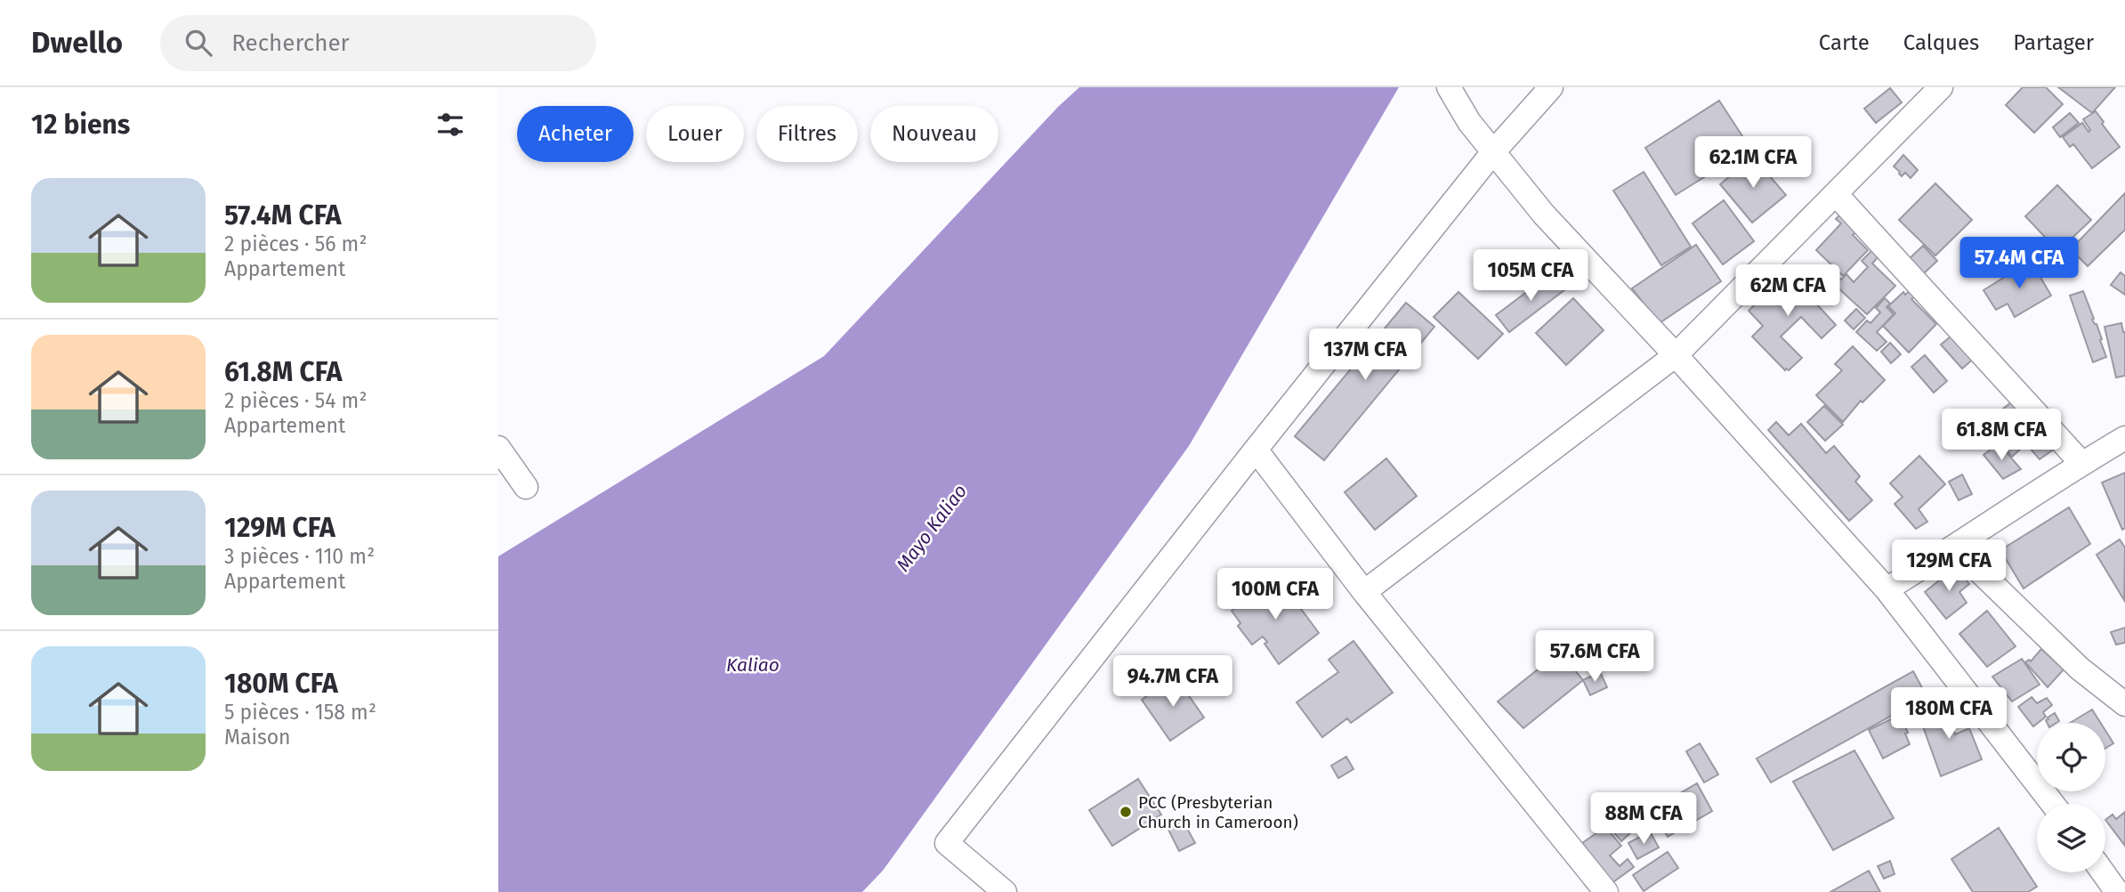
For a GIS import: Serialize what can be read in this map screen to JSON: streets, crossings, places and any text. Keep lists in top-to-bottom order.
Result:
{
  "water": ["Mayo Kaliao", "Kaliao"],
  "places": ["PCC (Presbyterian Church in Cameroon)"],
  "page": {
    "header": "Dwello",
    "search": "Rechercher",
    "nav": ["Carte", "Calques", "Partager"],
    "heading": "12 biens",
    "chip": [
      "Acheter",
      "Louer",
      "Filtres",
      "Nouveau"
    ],
    "price": [
      "62.1M CFA",
      "57.4M CFA",
      "105M CFA",
      "62M CFA",
      "137M CFA",
      "61.8M CFA",
      "129M CFA",
      "100M CFA",
      "57.6M CFA",
      "94.7M CFA",
      "180M CFA",
      "88M CFA"
    ],
    "list": [
      {
        "name": "57.4M CFA",
        "note": "2 pièces · 56 m² · Appartement"
      },
      {
        "name": "61.8M CFA",
        "note": "2 pièces · 54 m² · Appartement"
      },
      {
        "name": "129M CFA",
        "note": "3 pièces · 110 m² · Appartement"
      },
      {
        "name": "180M CFA",
        "note": "5 pièces · 158 m² · Maison"
      }
    ]
  }
}
